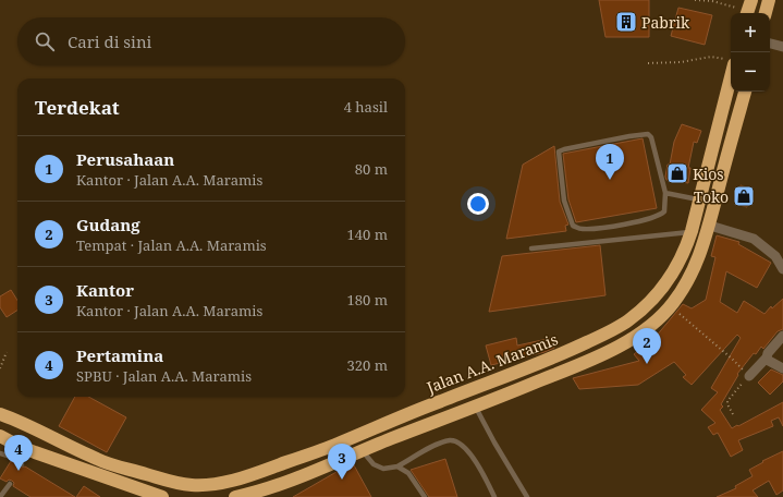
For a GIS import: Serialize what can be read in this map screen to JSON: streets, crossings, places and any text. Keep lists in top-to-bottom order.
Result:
{
  "streets": {
    "highway": ["Jalan A.A. Maramis"]
  },
  "places": {
    "building": ["Pabrik"],
    "shop": ["Kios", "Toko"]
  },
  "page": {
    "map_buttons": ["+", "−"],
    "search": "Cari di sini",
    "heading": ["Terdekat", "4 hasil"],
    "list": [
      {
        "mark": "1",
        "name": "Perusahaan",
        "note": "Kantor · Jalan A.A. Maramis",
        "value": "80 m"
      },
      {
        "mark": "2",
        "name": "Gudang",
        "note": "Tempat · Jalan A.A. Maramis",
        "value": "140 m"
      },
      {
        "mark": "3",
        "name": "Kantor",
        "note": "Kantor · Jalan A.A. Maramis",
        "value": "180 m"
      },
      {
        "mark": "4",
        "name": "Pertamina",
        "note": "SPBU · Jalan A.A. Maramis",
        "value": "320 m"
      }
    ],
    "pins": [
      "1",
      "2",
      "4",
      "3"
    ]
  }
}
